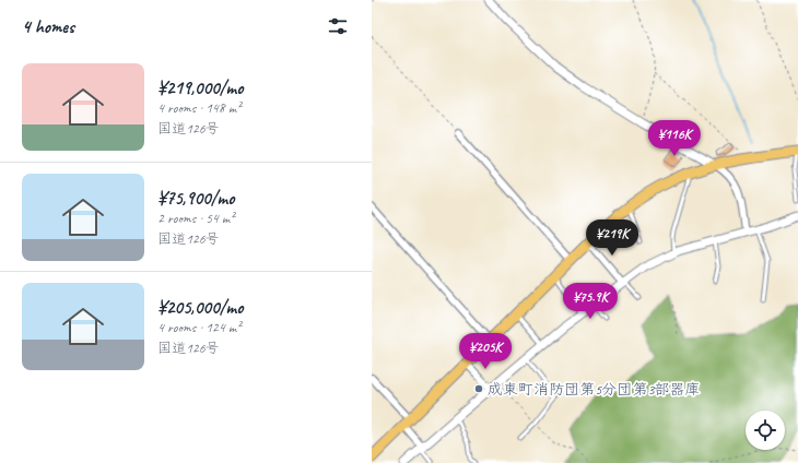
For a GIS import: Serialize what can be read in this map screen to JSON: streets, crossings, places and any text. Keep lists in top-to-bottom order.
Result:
{
  "places": ["成東町消防団第5分団第3部器庫"],
  "page": {
    "heading": "4 homes",
    "list": [
      {
        "name": "¥219,000/mo",
        "note": "4 rooms · 148 m² · 国道126号"
      },
      {
        "name": "¥75,900/mo",
        "note": "2 rooms · 54 m² · 国道126号"
      },
      {
        "name": "¥205,000/mo",
        "note": "4 rooms · 124 m² · 国道126号"
      }
    ],
    "price": [
      "¥116K",
      "¥219K",
      "¥75.9K",
      "¥205K"
    ]
  }
}
